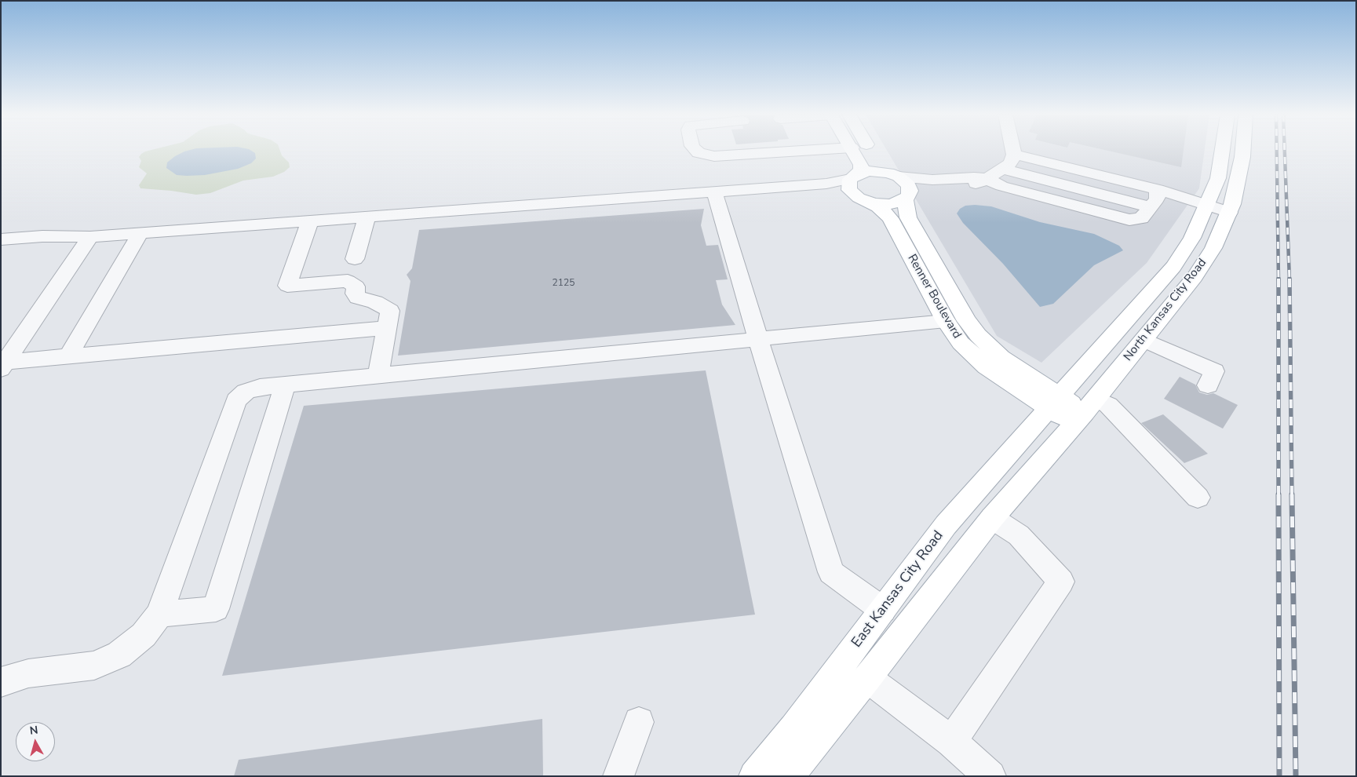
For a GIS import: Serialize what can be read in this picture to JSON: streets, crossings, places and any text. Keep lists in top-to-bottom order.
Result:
{
  "streets": {
    "main road": ["Renner Boulevard", "North Kansas City Road", "East Kansas City Road"]
  },
  "crossings": [
    ["Renner Boulevard", "North Kansas City Road"],
    ["Renner Boulevard", "East Kansas City Road"],
    ["North Kansas City Road", "East Kansas City Road"]
  ],
  "house_numbers": ["2125"],
  "north": "top"
}
